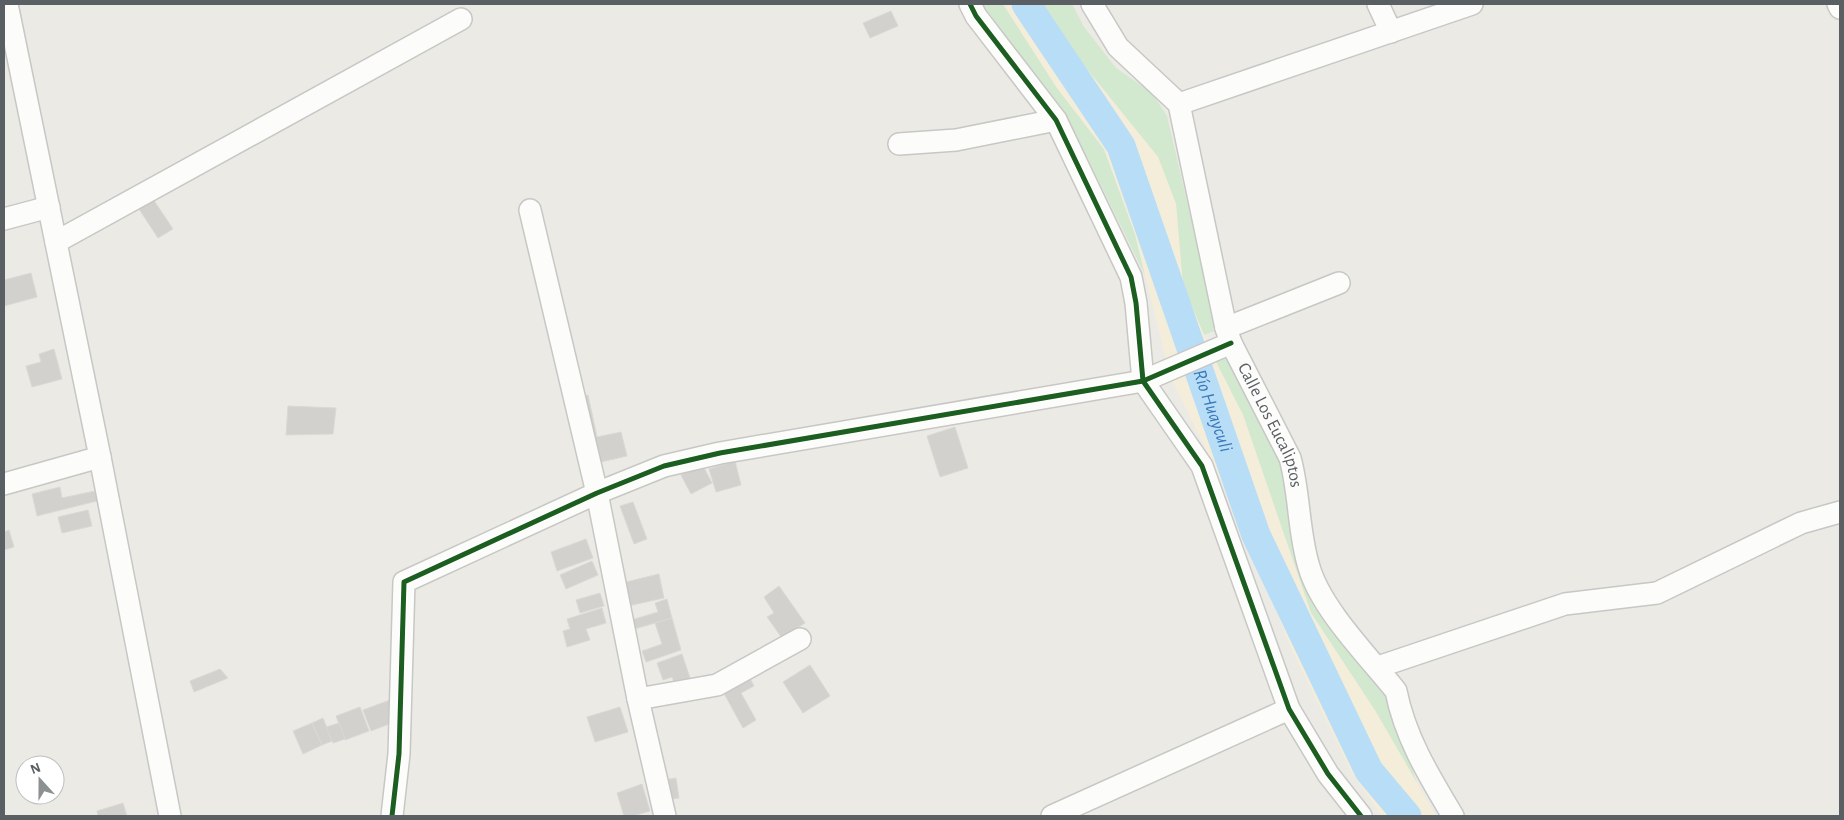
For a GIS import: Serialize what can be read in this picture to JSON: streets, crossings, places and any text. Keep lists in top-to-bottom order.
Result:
{
  "streets": {
    "street": ["Calle Los Eucaliptos"]
  },
  "water": ["Río Huayculi"],
  "north": "top"
}
